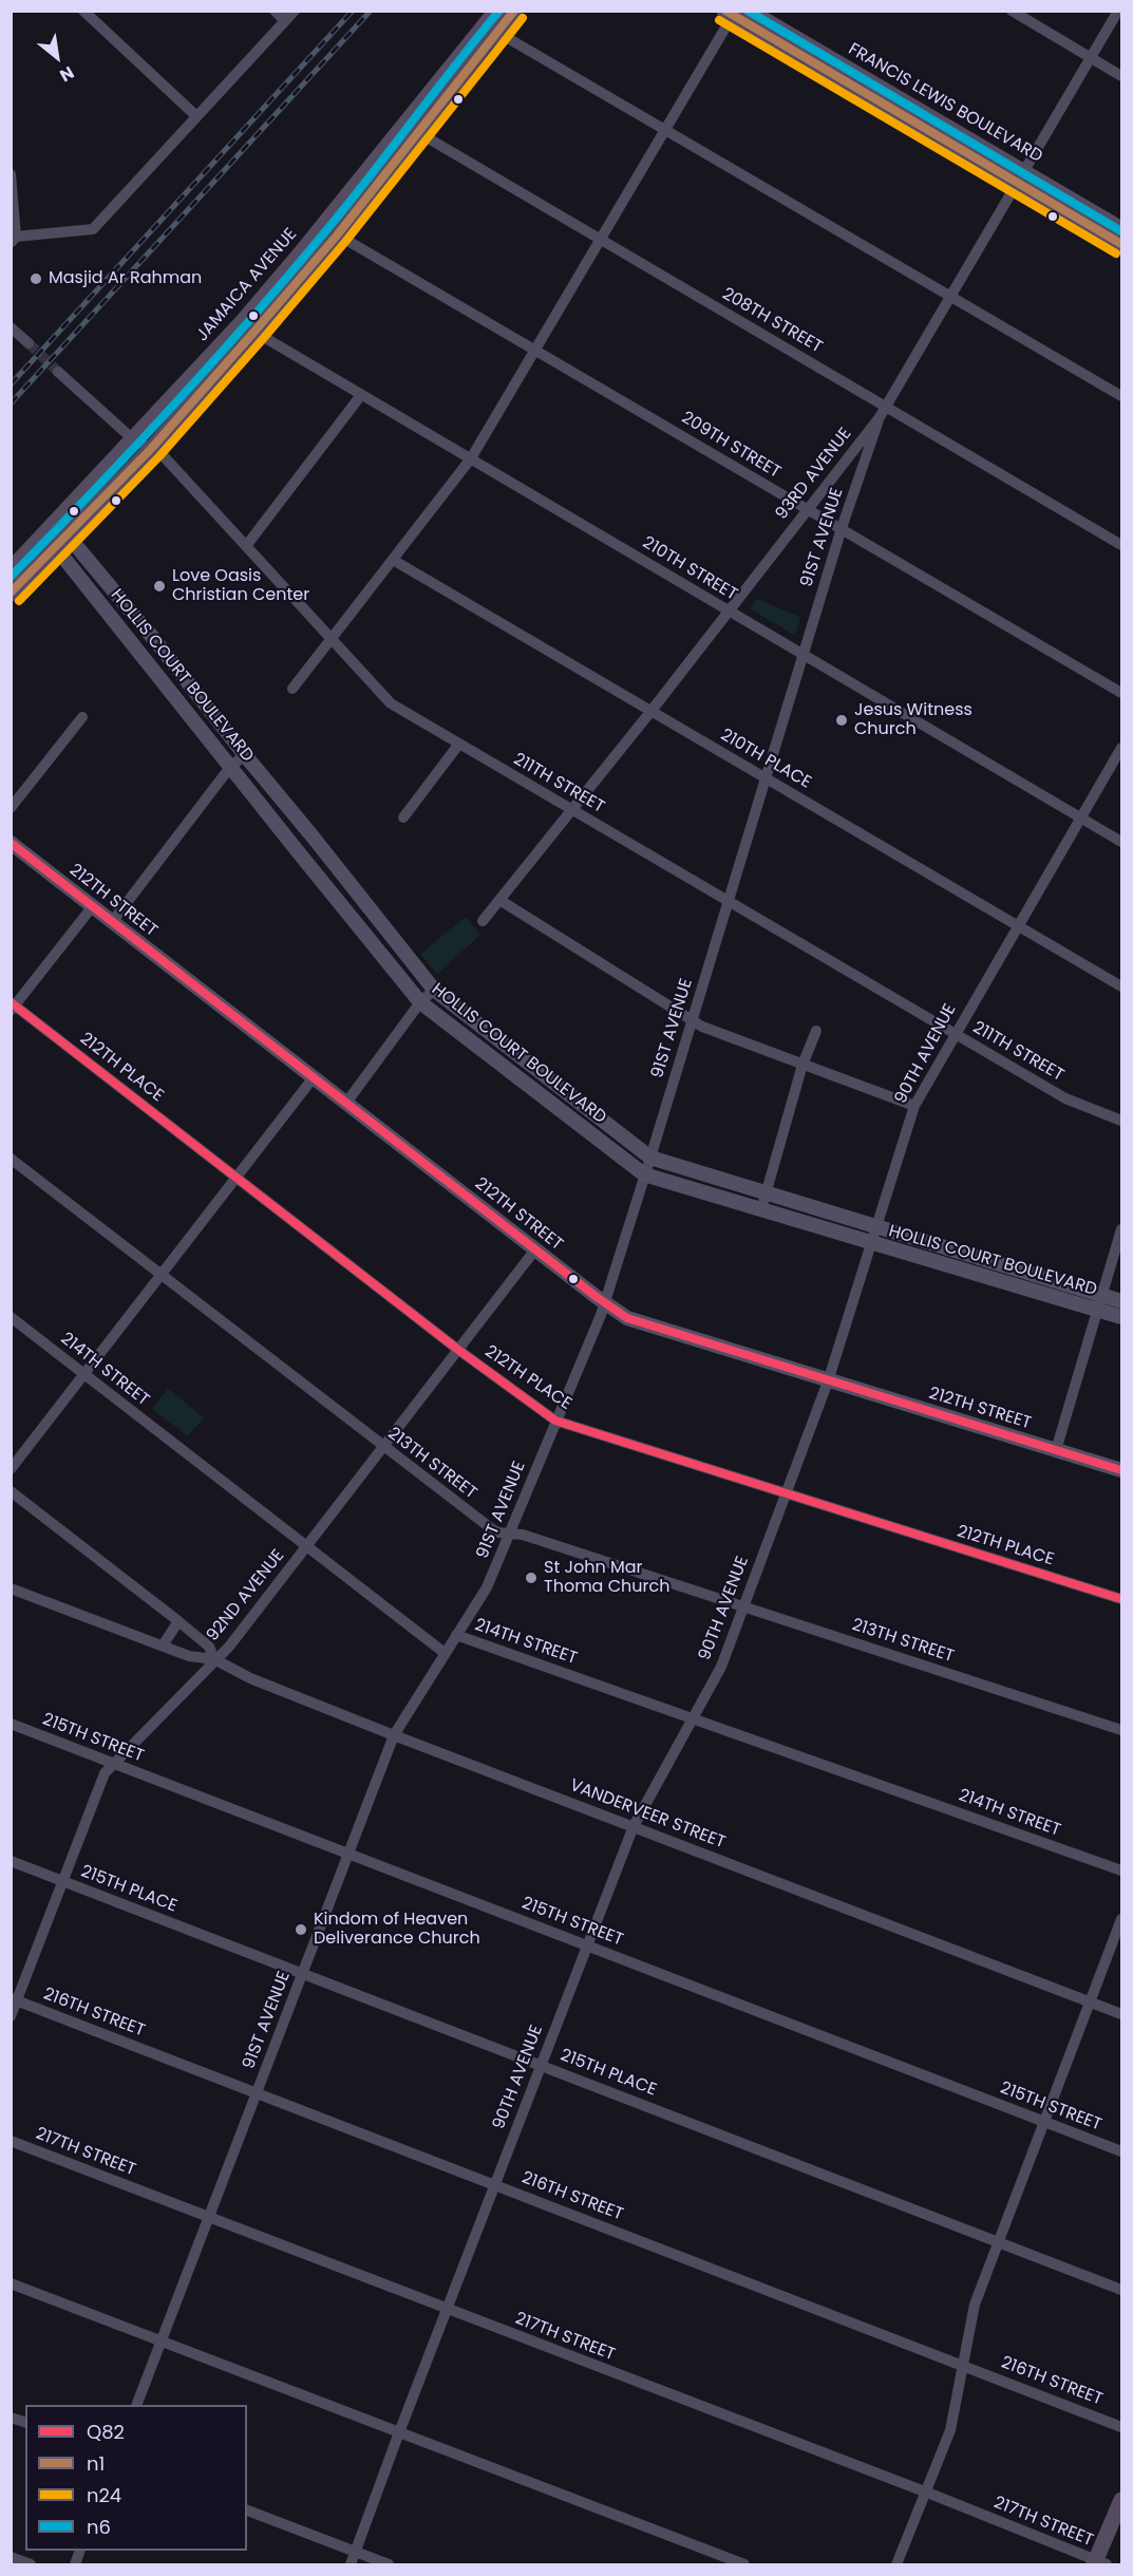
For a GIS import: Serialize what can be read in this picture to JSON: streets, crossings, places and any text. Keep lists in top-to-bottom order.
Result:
{
  "streets": {
    "main road": [
      "FRANCIS LEWIS BOULEVARD",
      "JAMAICA AVENUE",
      "HOLLIS COURT BOULEVARD",
      "212TH STREET"
    ],
    "street": [
      "208TH STREET",
      "209TH STREET",
      "93RD AVENUE",
      "91ST AVENUE",
      "210TH STREET",
      "210TH PLACE",
      "211TH STREET",
      "90TH AVENUE",
      "212TH PLACE",
      "214TH STREET",
      "213TH STREET",
      "92ND AVENUE",
      "215TH STREET",
      "VANDERVEER STREET",
      "215TH PLACE",
      "216TH STREET",
      "217TH STREET"
    ]
  },
  "crossings": [
    ["FRANCIS LEWIS BOULEVARD", "93RD AVENUE"],
    ["JAMAICA AVENUE", "208TH STREET"],
    ["JAMAICA AVENUE", "209TH STREET"],
    ["JAMAICA AVENUE", "210TH STREET"],
    ["JAMAICA AVENUE", "HOLLIS COURT BOULEVARD"],
    ["JAMAICA AVENUE", "211TH STREET"],
    ["208TH STREET", "93RD AVENUE"],
    ["209TH STREET", "93RD AVENUE"],
    ["209TH STREET", "91ST AVENUE"],
    ["93RD AVENUE", "91ST AVENUE"],
    ["93RD AVENUE", "210TH STREET"],
    ["93RD AVENUE", "210TH PLACE"],
    ["93RD AVENUE", "211TH STREET"],
    ["91ST AVENUE", "210TH STREET"],
    ["91ST AVENUE", "HOLLIS COURT BOULEVARD"],
    ["91ST AVENUE", "210TH PLACE"],
    ["91ST AVENUE", "211TH STREET"],
    ["91ST AVENUE", "212TH STREET"],
    ["91ST AVENUE", "212TH PLACE"],
    ["91ST AVENUE", "214TH STREET"],
    ["91ST AVENUE", "213TH STREET"],
    ["91ST AVENUE", "215TH STREET"],
    ["91ST AVENUE", "VANDERVEER STREET"],
    ["91ST AVENUE", "215TH PLACE"],
    ["91ST AVENUE", "216TH STREET"],
    ["91ST AVENUE", "217TH STREET"],
    ["210TH STREET", "90TH AVENUE"],
    ["HOLLIS COURT BOULEVARD", "90TH AVENUE"],
    ["210TH PLACE", "90TH AVENUE"],
    ["211TH STREET", "90TH AVENUE"],
    ["212TH STREET", "90TH AVENUE"],
    ["212TH STREET", "92ND AVENUE"],
    ["90TH AVENUE", "212TH PLACE"],
    ["90TH AVENUE", "214TH STREET"],
    ["90TH AVENUE", "213TH STREET"],
    ["90TH AVENUE", "215TH STREET"],
    ["90TH AVENUE", "VANDERVEER STREET"],
    ["90TH AVENUE", "215TH PLACE"],
    ["90TH AVENUE", "216TH STREET"],
    ["90TH AVENUE", "217TH STREET"],
    ["212TH PLACE", "92ND AVENUE"],
    ["214TH STREET", "92ND AVENUE"],
    ["213TH STREET", "92ND AVENUE"],
    ["92ND AVENUE", "215TH STREET"],
    ["92ND AVENUE", "VANDERVEER STREET"],
    ["92ND AVENUE", "215TH PLACE"],
    ["92ND AVENUE", "216TH STREET"]
  ],
  "places": [
    "Masjid Ar Rahman",
    "Love Oasis Christian Center",
    "Jesus Witness Church",
    "St John Mar Thoma Church",
    "Kindom of Heaven Deliverance Church"
  ],
  "lines": [
    "transit line n1",
    "transit line n6",
    "transit line n24",
    "transit line Q82"
  ],
  "legend": [
    "Q82",
    "n1",
    "n24",
    "n6"
  ],
  "north": "bottom right"
}
